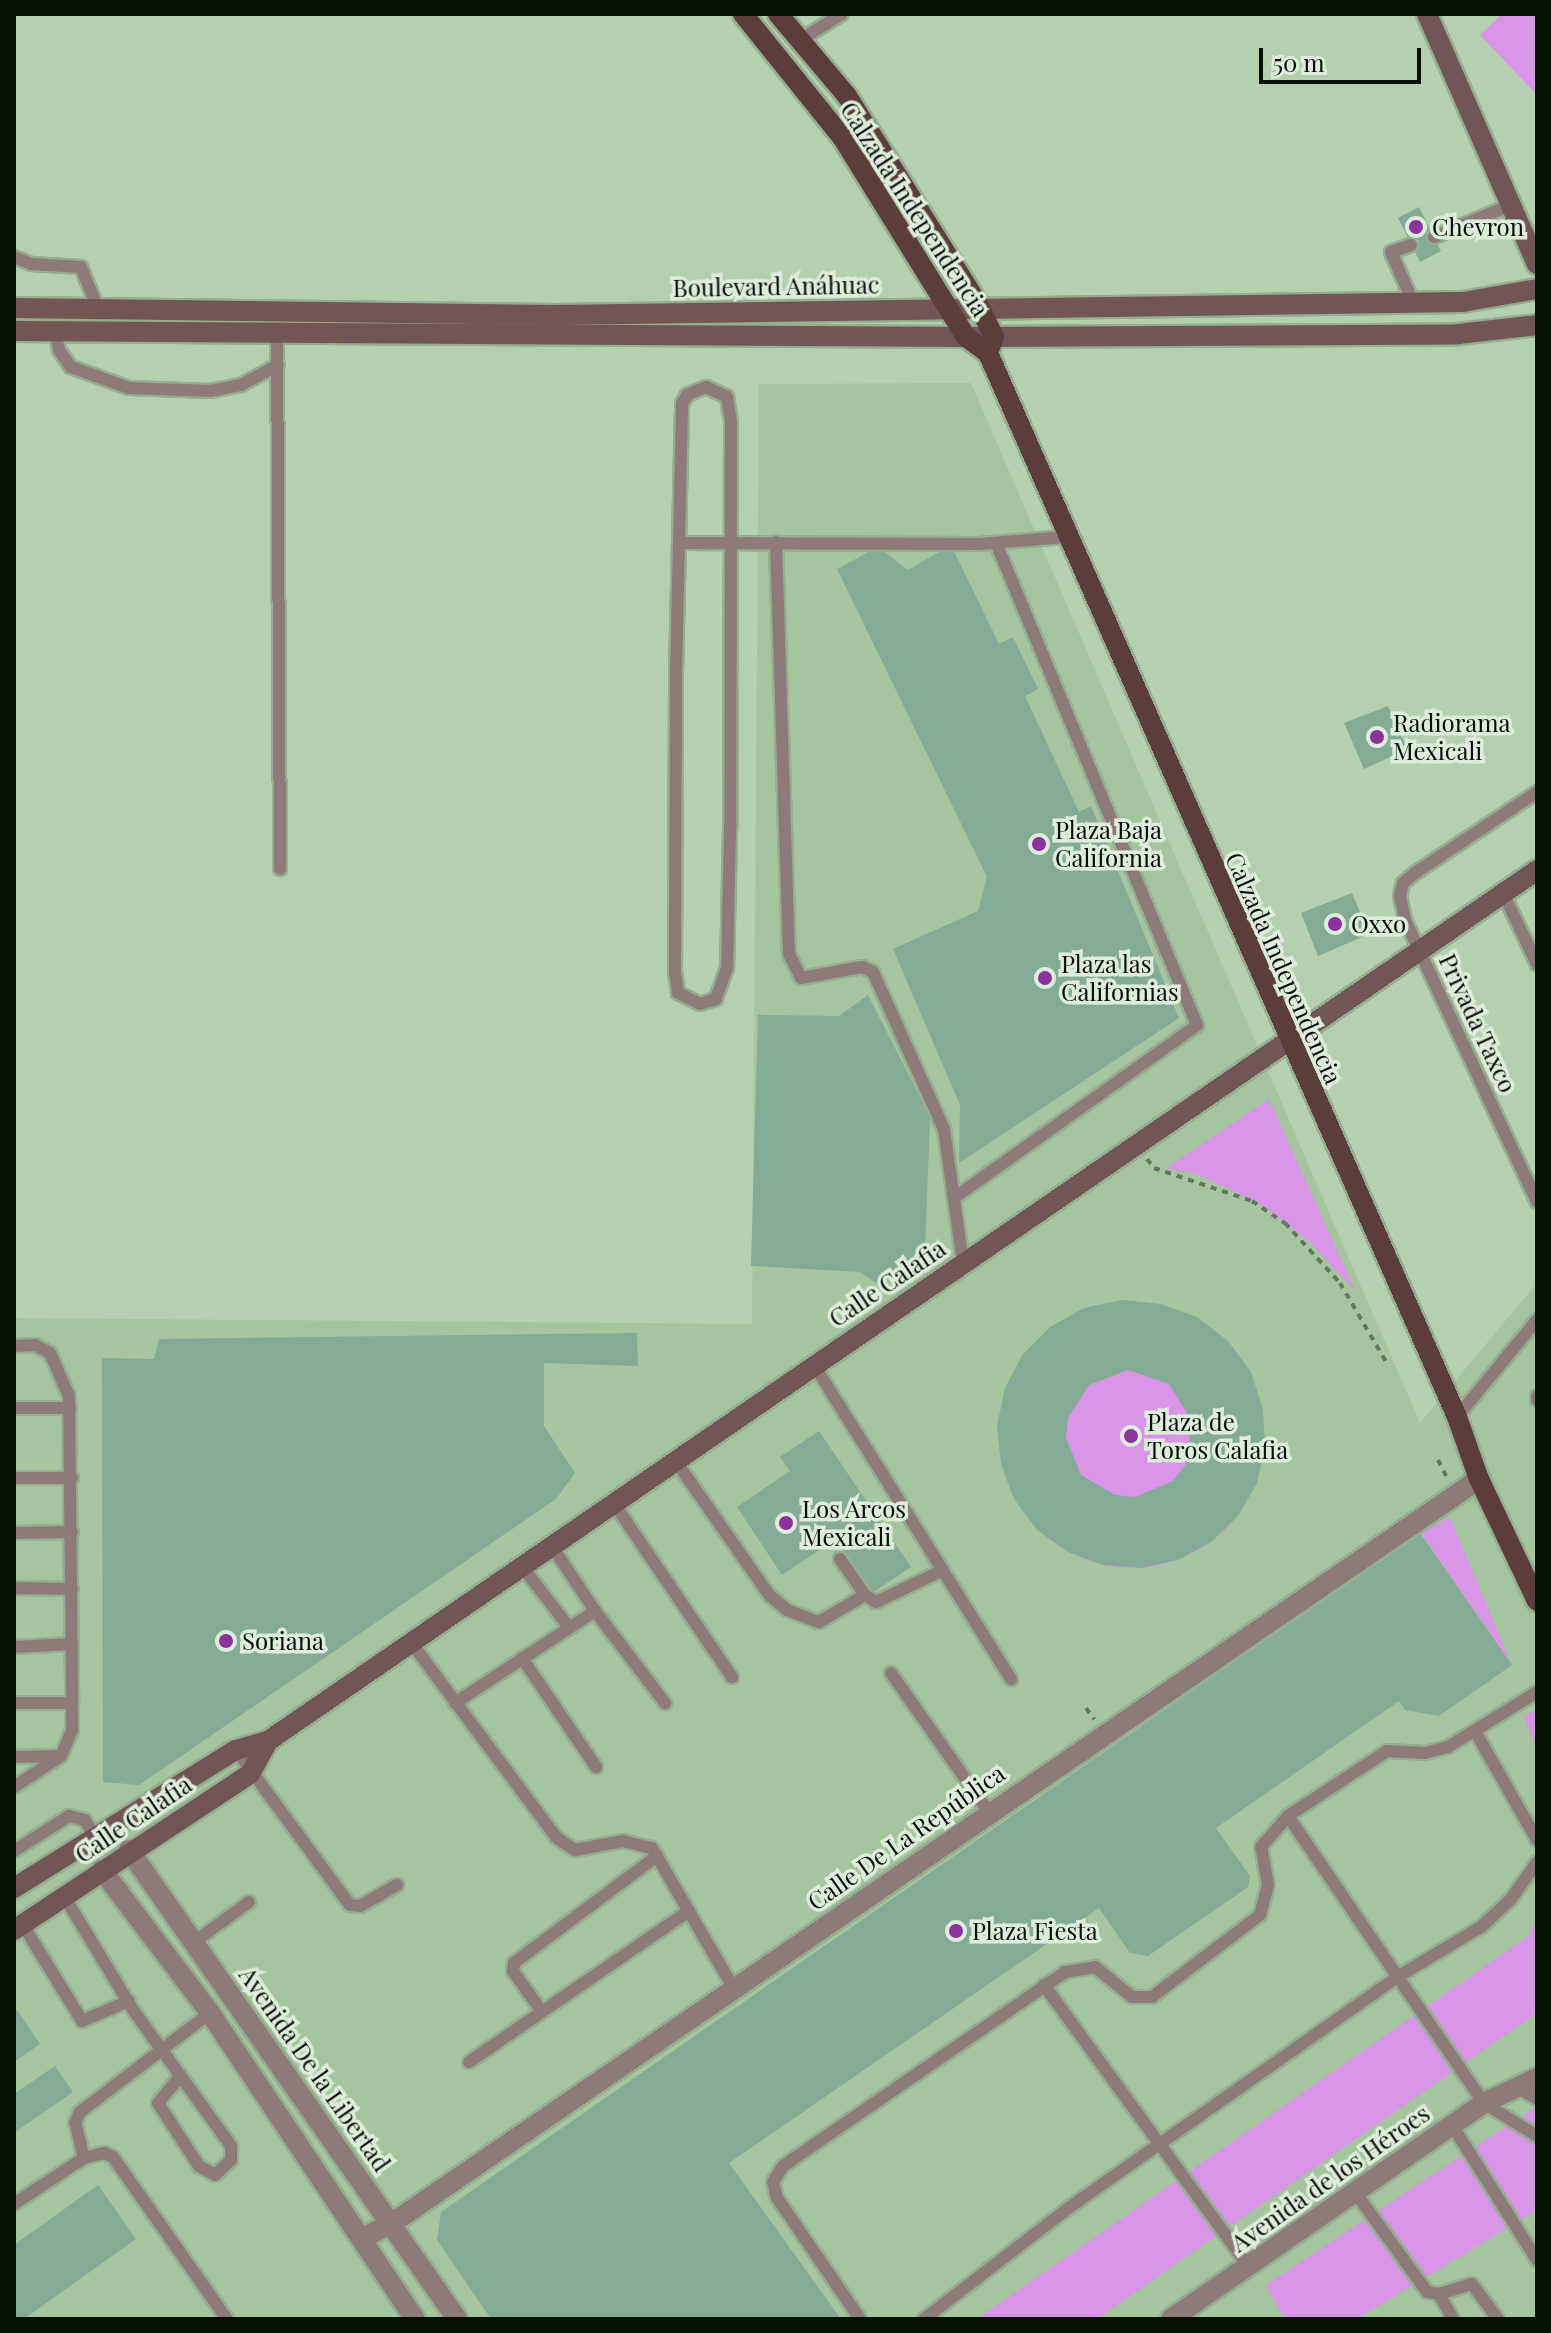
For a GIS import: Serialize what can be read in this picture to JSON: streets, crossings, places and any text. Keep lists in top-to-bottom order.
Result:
{
  "streets": {
    "main road": ["Calzada Independencia", "Boulevard Anáhuac", "Calle Calafia"],
    "street": ["Calle De La República", "Avenida De la Libertad", "Avenida de los Héroes"],
    "lane": ["Privada Taxco"]
  },
  "crossings": [
    ["Calzada Independencia", "Boulevard Anáhuac"],
    ["Calzada Independencia", "Calle Calafia"],
    ["Calzada Independencia", "Calle De La República"],
    ["Privada Taxco", "Calle Calafia"],
    ["Calle Calafia", "Avenida De la Libertad"],
    ["Calle De La República", "Avenida De la Libertad"]
  ],
  "places": [
    "Chevron",
    "Radiorama Mexicali",
    "Plaza Baja California",
    "Oxxo",
    "Plaza las Californias",
    "Plaza de Toros Calafia",
    "Los Arcos Mexicali",
    "Soriana",
    "Plaza Fiesta"
  ],
  "scale_bar": "50 m"
}
